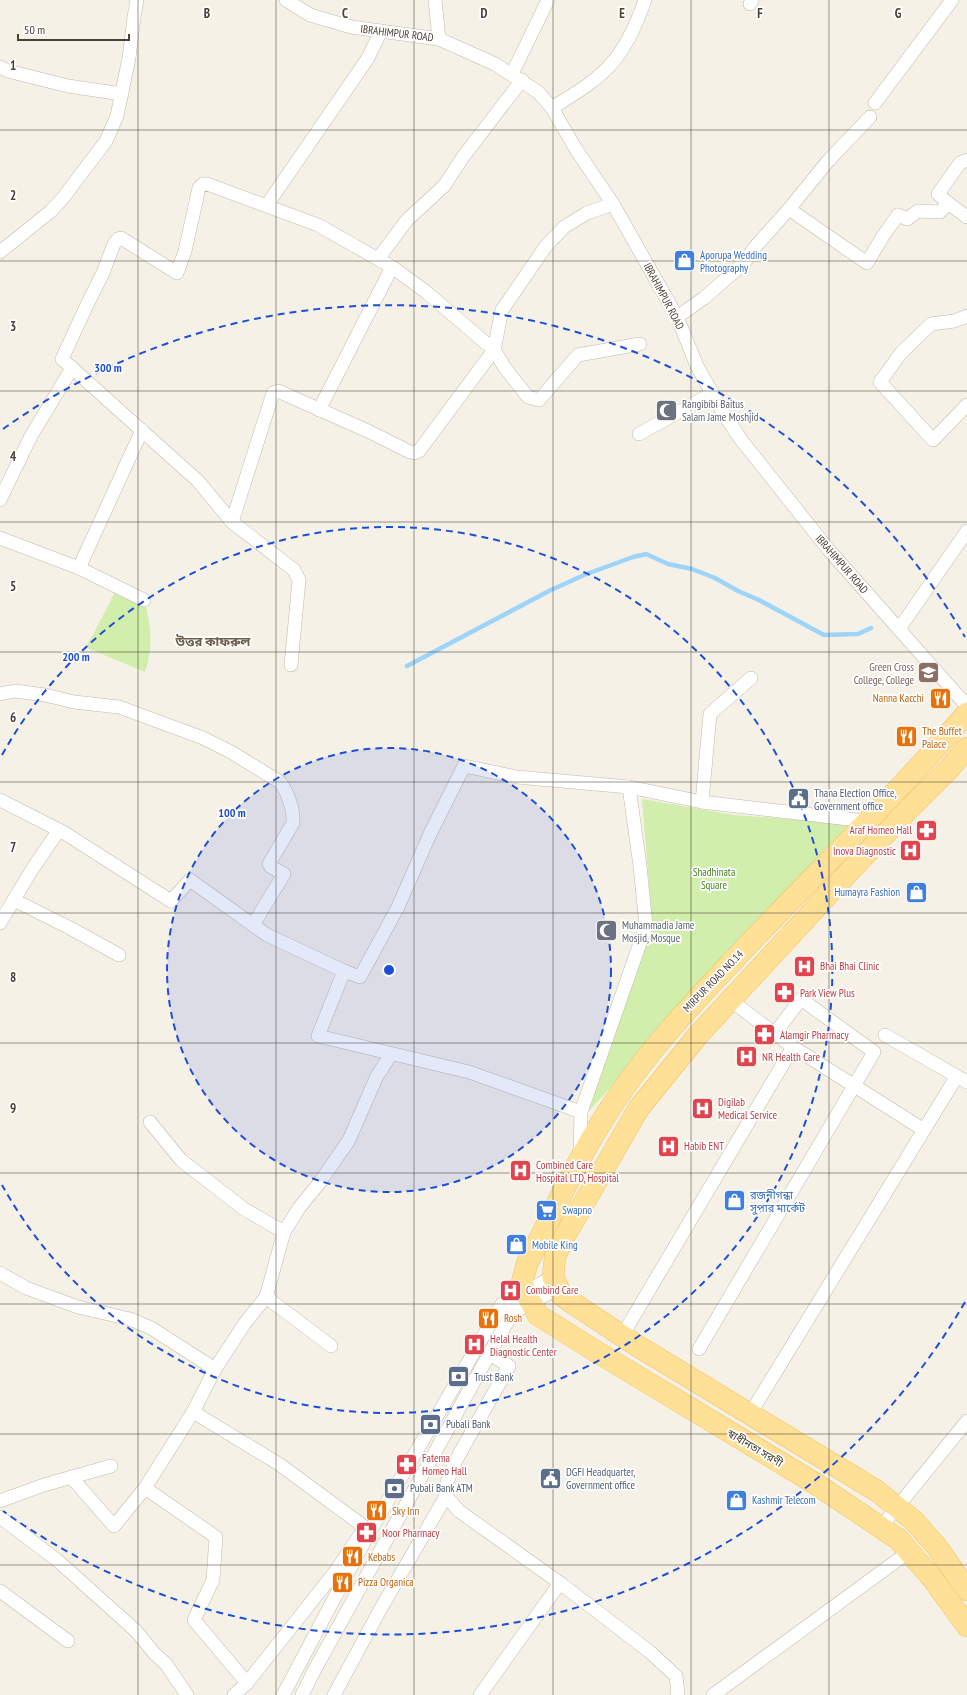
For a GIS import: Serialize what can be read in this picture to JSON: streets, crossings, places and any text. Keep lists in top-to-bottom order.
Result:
{
  "streets": {
    "main road": ["MIRPUR ROAD NO.14", "স্বাধীনতা সরণী"],
    "street": ["IBRAHIMPUR ROAD"]
  },
  "crossings": [
    ["MIRPUR ROAD NO.14", "স্বাধীনতা সরণী"]
  ],
  "districts": ["উত্তর কাফরুল"],
  "parks": ["Shadhinata Square"],
  "places": {
    "shop": [
      "Aporupa Wedding Photography",
      "Humayra Fashion",
      "রজনীগন্ধা সুপার মার্কেট",
      "Mobile King",
      "Kashmir Telecom"
    ],
    "mosque": ["Rangibibi Baitus Salam Jame Moshjid", "Muhammadia Jame Mosjid, Mosque"],
    "school or university": ["Green Cross College, College"],
    "restaurant": [
      "Nanna Kacchi",
      "The Buffet Palace",
      "Rosh",
      "Sky Inn",
      "Kebabs",
      "Pizza Organica"
    ],
    "public building": ["Thana Election Office, Government office", "DGFI Headquarter, Government office"],
    "pharmacy": [
      "Araf Homeo Hall",
      "Park View Plus",
      "Alamgir Pharmacy",
      "Fatema Homeo Hall",
      "Noor Pharmacy"
    ],
    "hospital": [
      "Inova Diagnostic",
      "Bhai Bhai Clinic",
      "NR Health Care",
      "Digilab Medical Service",
      "Habib ENT",
      "Combined Care Hospital LTD, Hospital",
      "Combind Care",
      "Helal Health Diagnostic Center"
    ],
    "supermarket": ["Swapno"],
    "bank": ["Trust Bank", "Pubali Bank", "Pubali Bank ATM"]
  },
  "scale_bar": "50 m",
  "grid": {
    "columns": [
      "B",
      "C",
      "D",
      "E",
      "F",
      "G"
    ],
    "rows": [
      "1",
      "2",
      "3",
      "4",
      "5",
      "6",
      "7",
      "8",
      "9"
    ]
  },
  "rings": ["300 m", "200 m", "100 m"]
}
